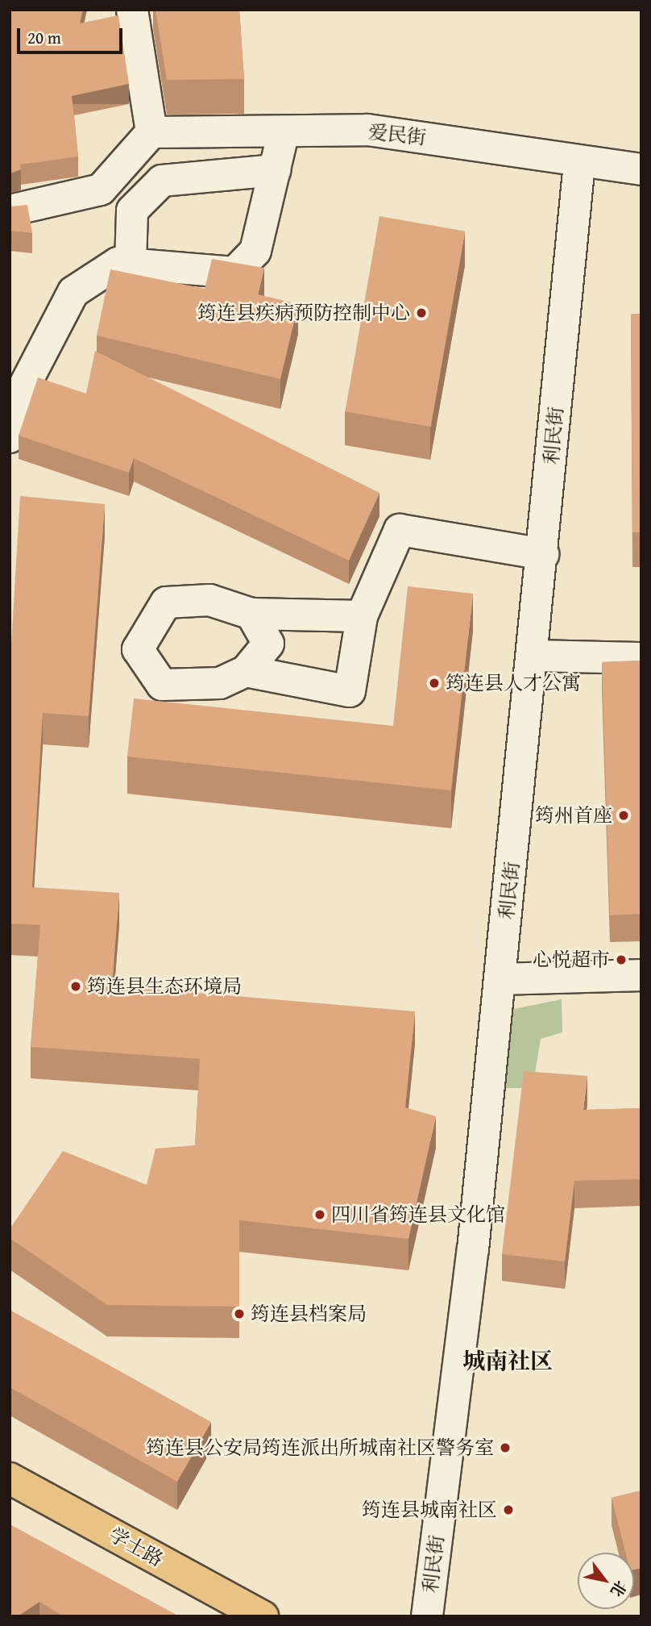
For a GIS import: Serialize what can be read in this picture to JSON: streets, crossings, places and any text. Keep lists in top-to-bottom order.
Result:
{
  "streets": {
    "main road": ["学士路"],
    "street": ["爱民街", "利民街"]
  },
  "crossings": [
    ["爱民街", "利民街"]
  ],
  "districts": ["城南社区"],
  "places": [
    "筠连县疾病预防控制中心",
    "筠连县人才公寓",
    "筠州首座",
    "心悦超市",
    "筠连县生态环境局",
    "四川省筠连县文化馆",
    "筠连县档案局",
    "筠连县公安局筠连派出所城南社区警务室",
    "筠连县城南社区"
  ],
  "scale_bar": "20 m",
  "north": "bottom right"
}
